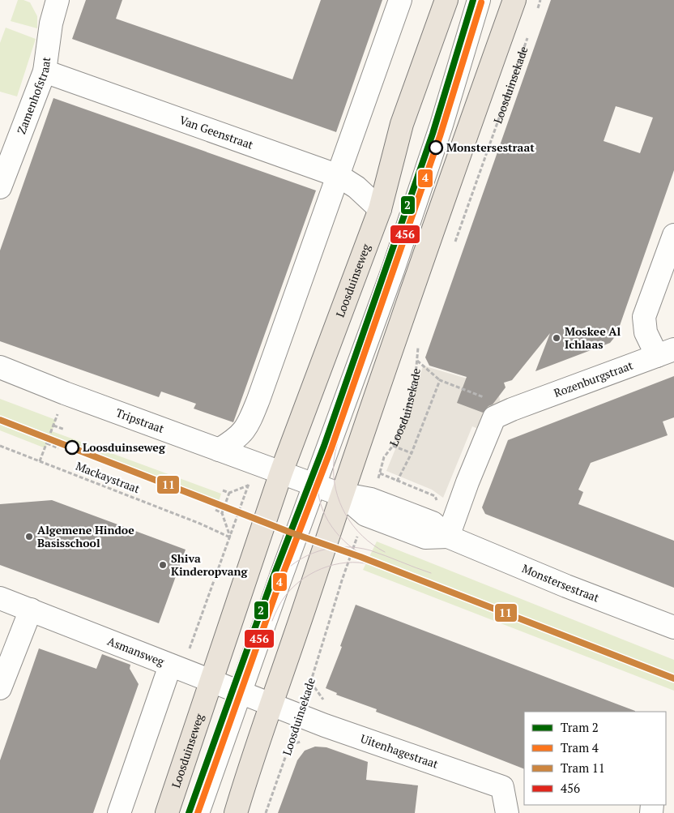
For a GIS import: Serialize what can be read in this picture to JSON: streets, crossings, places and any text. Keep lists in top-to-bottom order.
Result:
{
  "streets": {
    "main road": ["Loosduinseweg"],
    "street": [
      "Zamenhofstraat",
      "Van Geenstraat",
      "Rozenburgstraat",
      "Tripstraat",
      "Monstersestraat",
      "Asmansweg",
      "Uitenhagestraat"
    ],
    "path": ["Loosduinsekade", "Mackaystraat"]
  },
  "crossings": [
    ["Loosduinsekade", "Monstersestraat"],
    ["Loosduinsekade", "Uitenhagestraat"],
    ["Zamenhofstraat", "Van Geenstraat"],
    ["Van Geenstraat", "Loosduinseweg"],
    ["Loosduinseweg", "Tripstraat"],
    ["Loosduinseweg", "Monstersestraat"],
    ["Loosduinseweg", "Asmansweg"],
    ["Tripstraat", "Monstersestraat"],
    ["Asmansweg", "Uitenhagestraat"]
  ],
  "places": [
    "Monstersestraat",
    "Moskee Al Ichlaas",
    "Loosduinseweg",
    "Algemene Hindoe Basisschool",
    "Shiva Kinderopvang"
  ],
  "lines": [
    "tram line 2",
    "transit line 456",
    "tram line 4",
    "tram line 11"
  ],
  "legend": [
    "Tram 2",
    "Tram 4",
    "Tram 11",
    "456"
  ]
}
